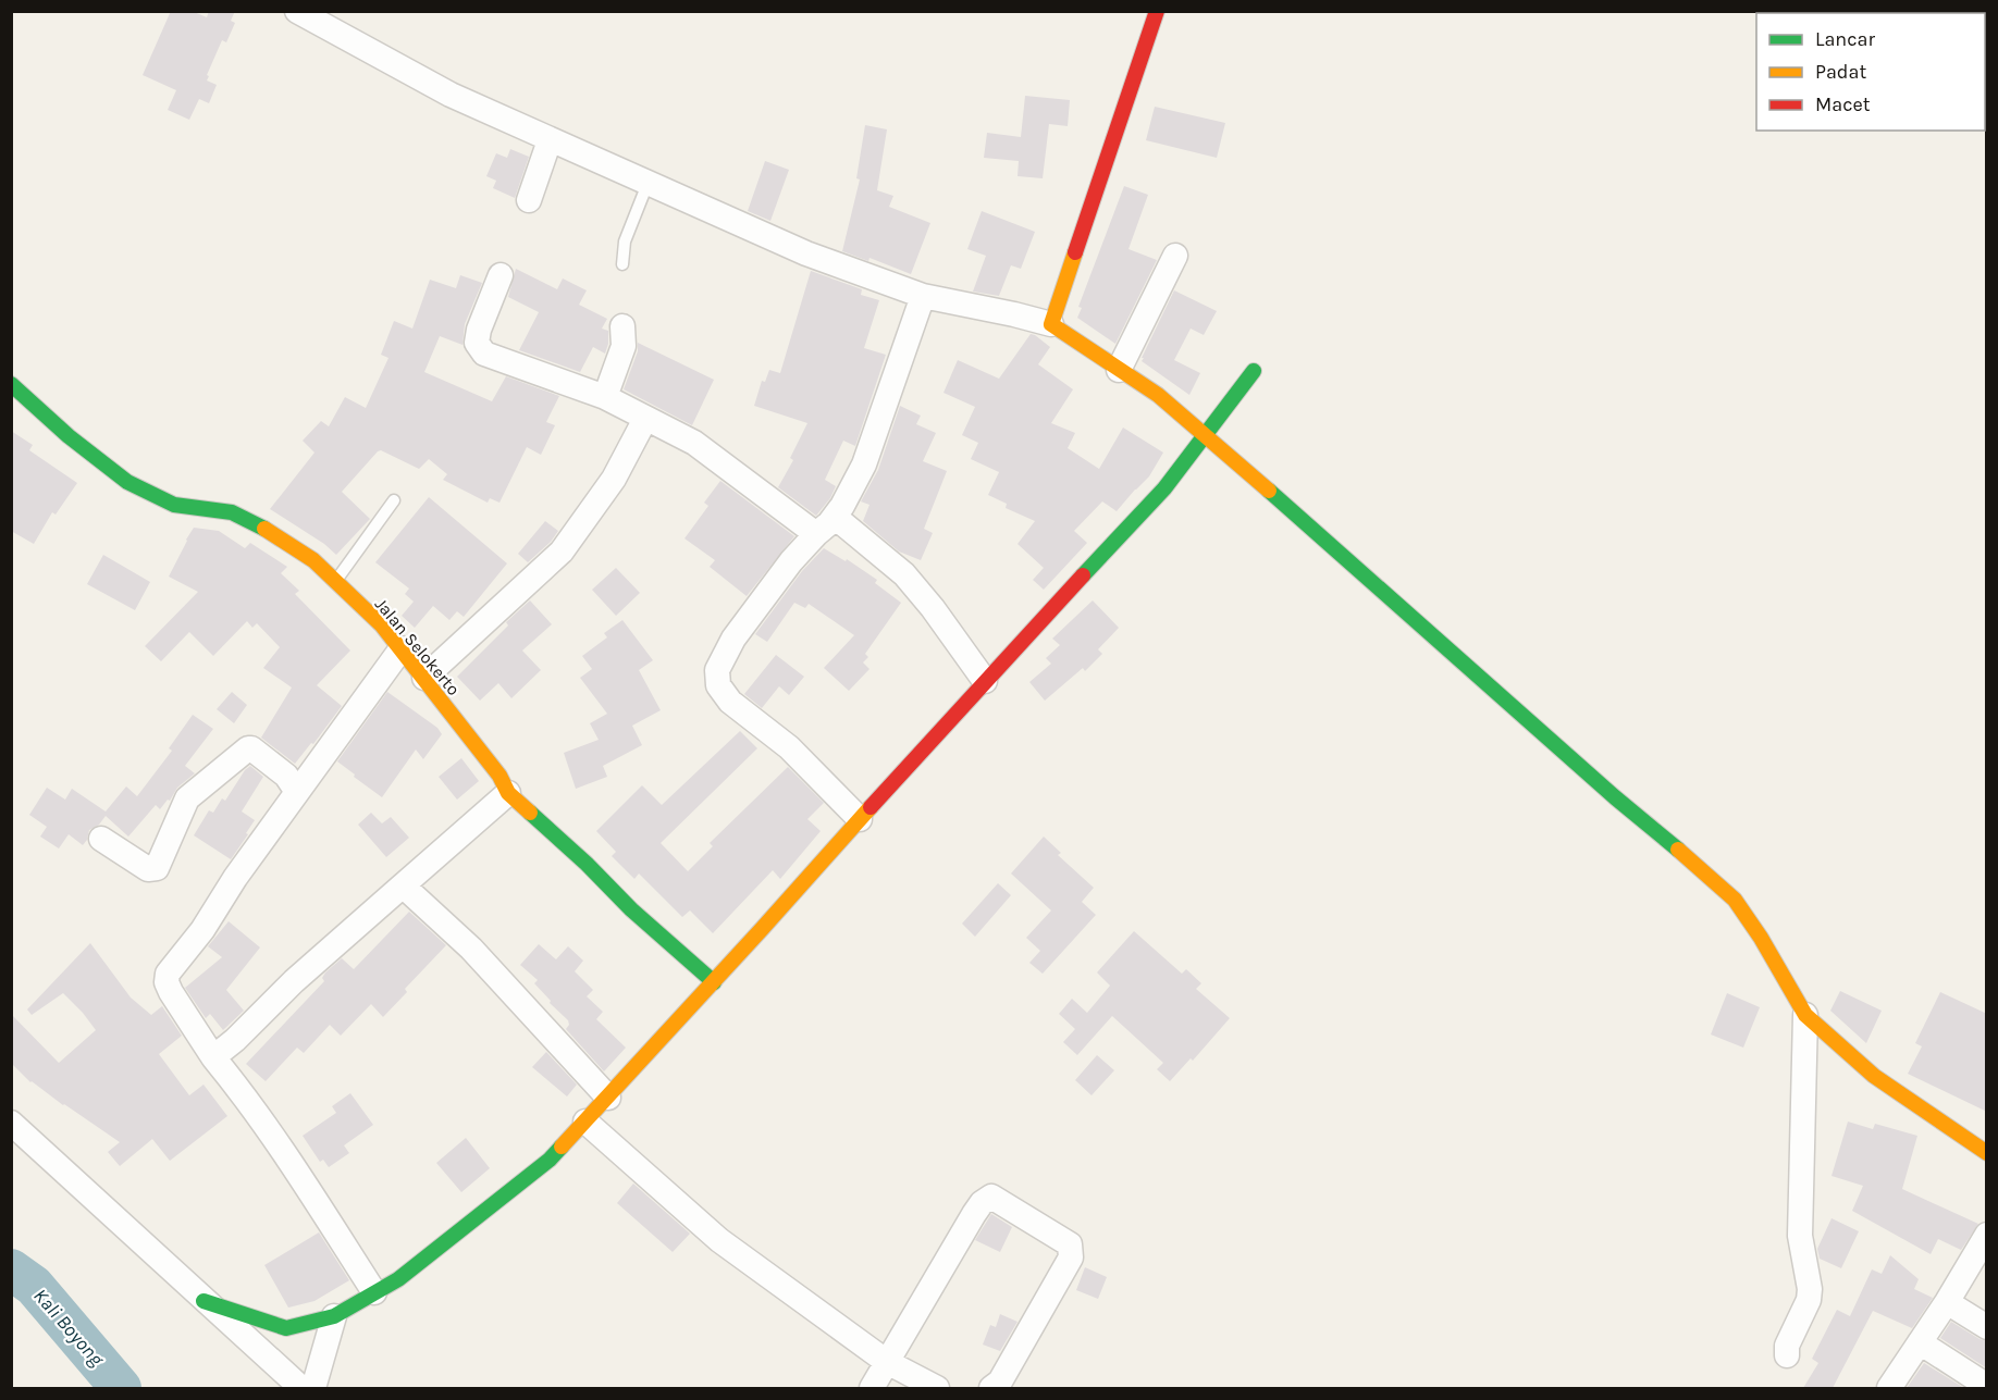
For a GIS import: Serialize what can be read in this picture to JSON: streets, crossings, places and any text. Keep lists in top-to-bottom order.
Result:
{
  "streets": {
    "street": ["Jalan Selokerto"]
  },
  "water": ["Kali Boyong"],
  "legend": ["Lancar", "Padat", "Macet"]
}
